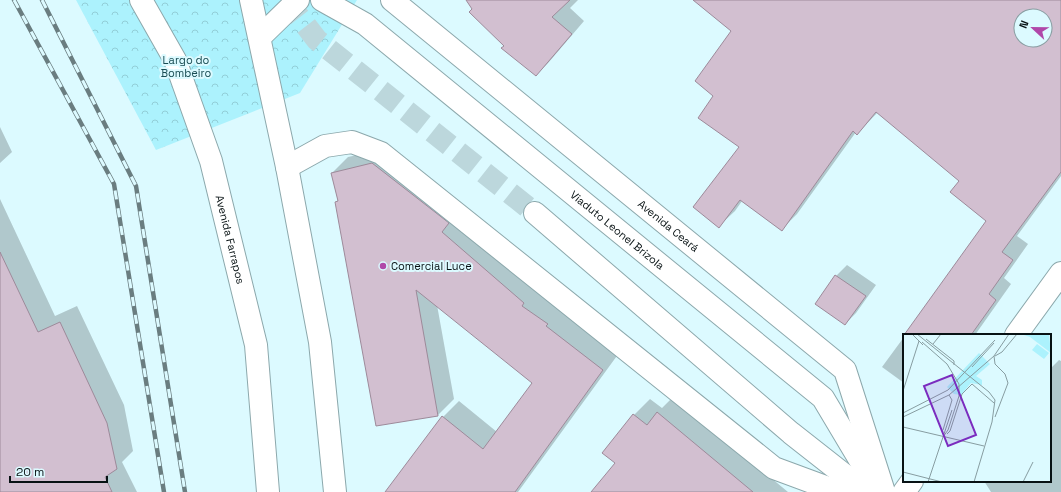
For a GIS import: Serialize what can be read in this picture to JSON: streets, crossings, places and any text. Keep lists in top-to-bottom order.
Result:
{
  "streets": {
    "main road": ["Avenida Ceará", "Viaduto Leonel Brizola", "Avenida Farrapos"]
  },
  "parks": ["Largo do Bombeiro"],
  "places": ["Comercial Luce"],
  "scale_bar": "20 m",
  "north": "left"
}
